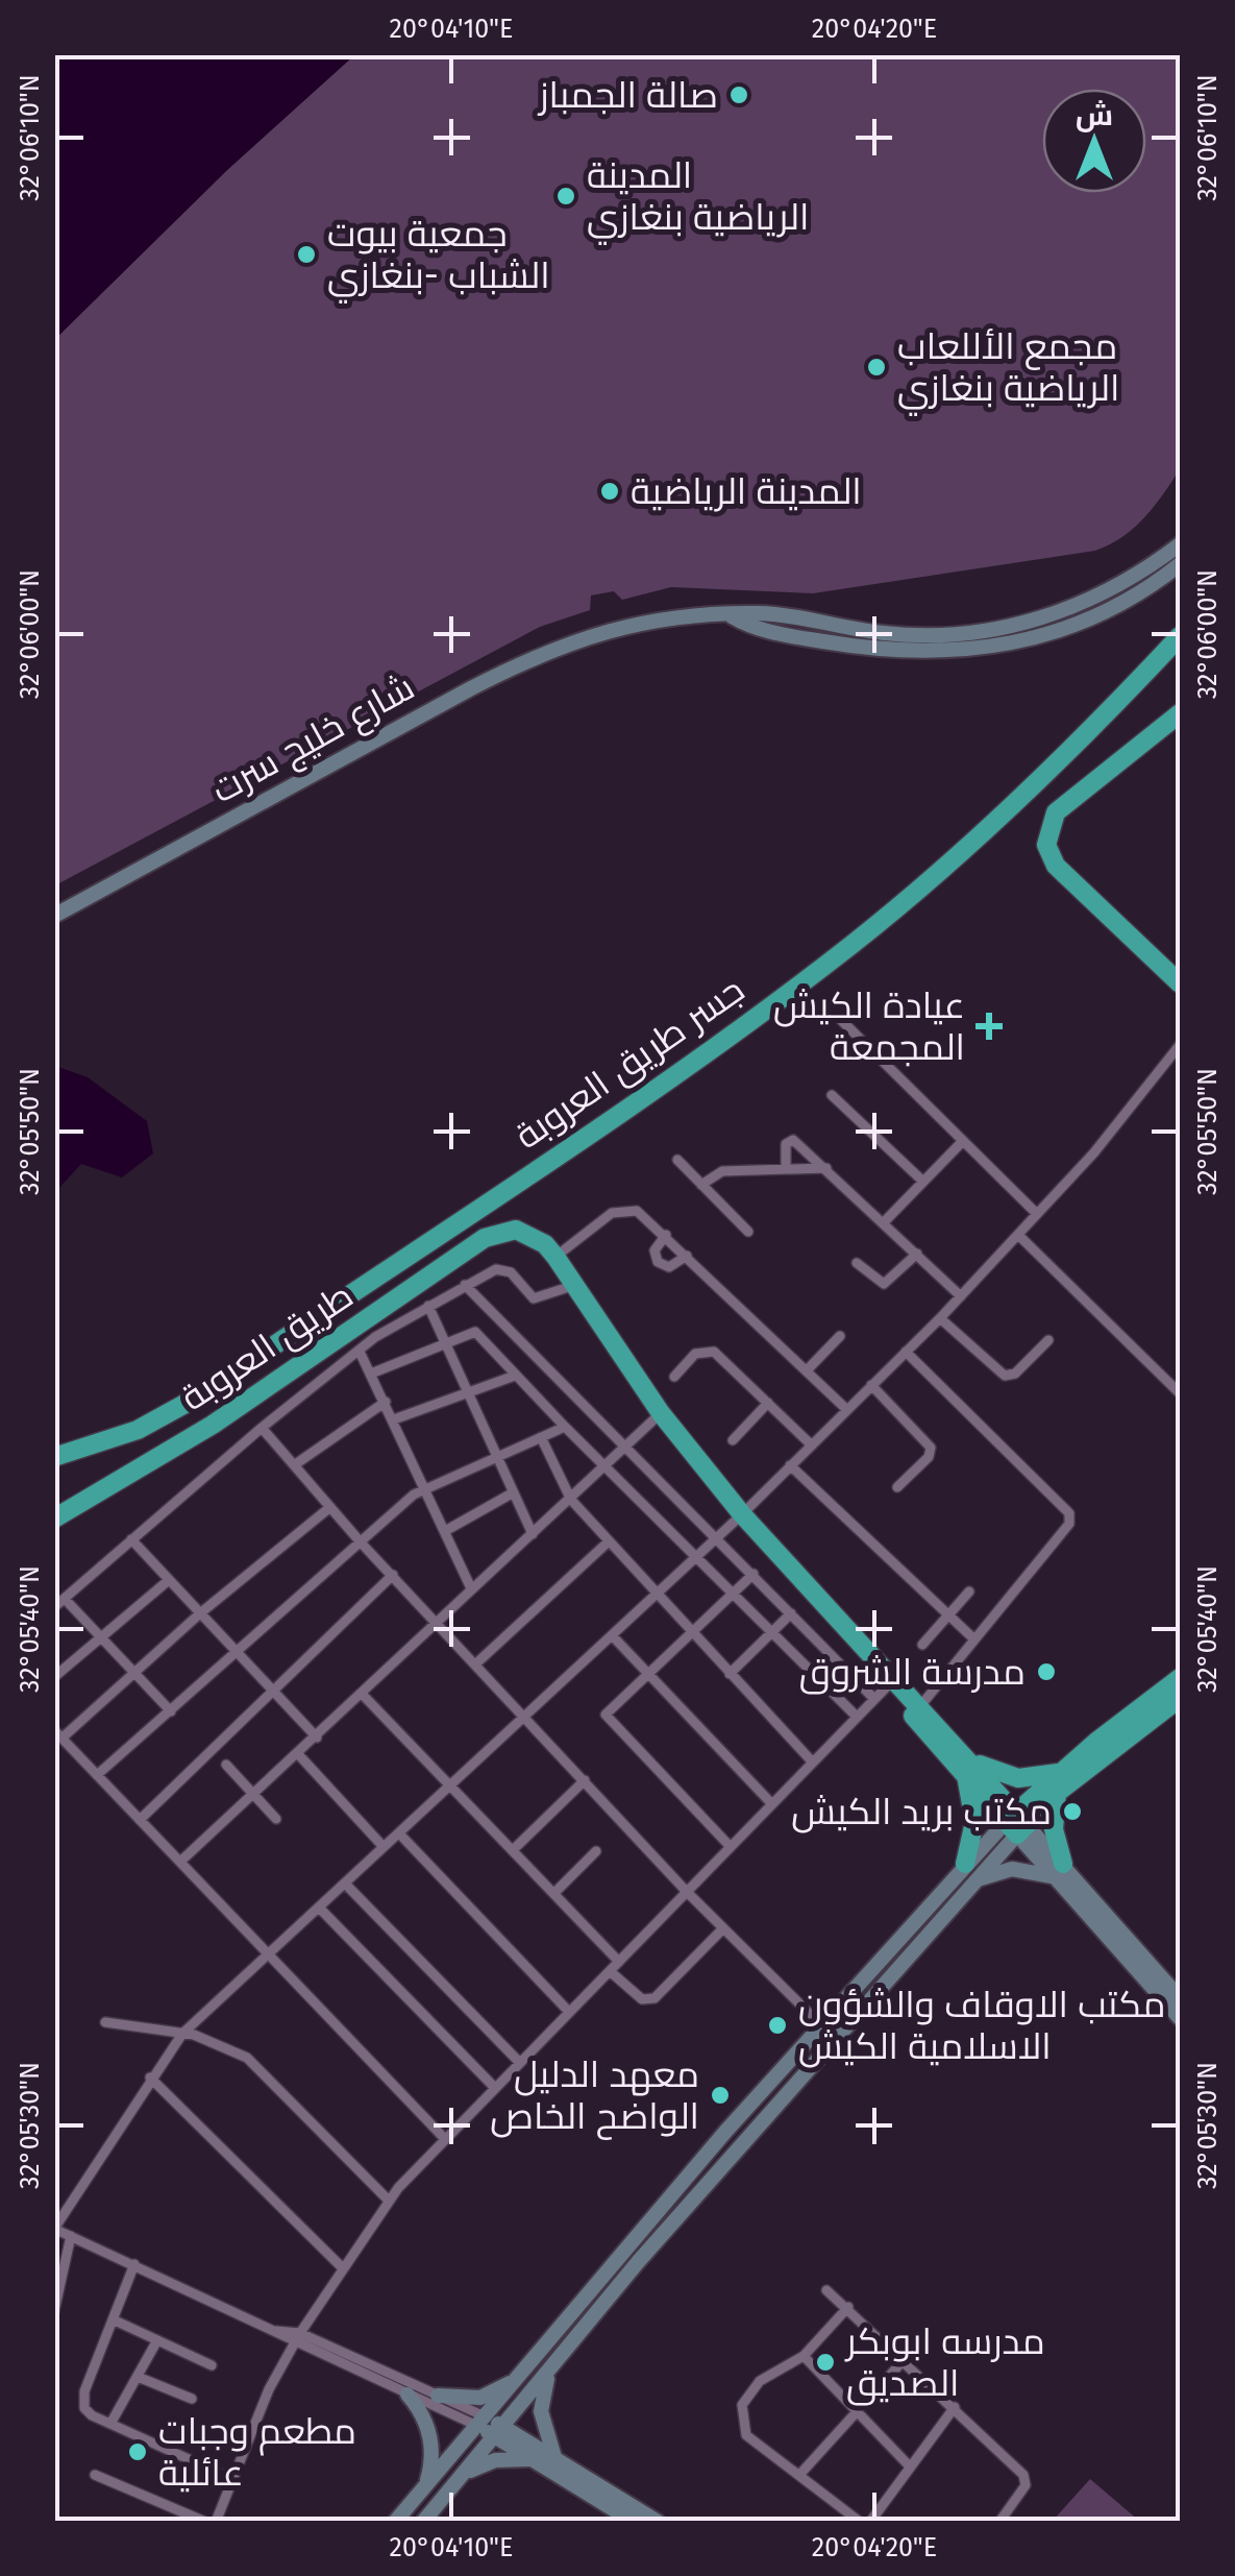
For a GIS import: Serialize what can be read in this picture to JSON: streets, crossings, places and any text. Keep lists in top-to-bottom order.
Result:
{
  "streets": {
    "highway": ["جسر طريق العروبة", "طريق العروبة"],
    "main road": ["شارع خليج سرت"]
  },
  "places": {
    "other": [
      "صالة الجمباز",
      "المدينة الرياضية بنغازي",
      "جمعية بيوت الشباب -بنغازي",
      "مجمع الأللعاب الرياضية بنغازي",
      "المدينة الرياضية",
      "مدرسة الشروق",
      "مكتب بريد الكيش",
      "مكتب الاوقاف والشؤون الاسلامية الكيش",
      "معهد الدليل الواضح الخاص",
      "مدرسه ابوبكر الصديق",
      "مطعم وجبات عائلية"
    ],
    "health": ["عيادة الكيش المجمعة"]
  },
  "north": "top",
  "coordinates": [
    "20°04'10\"E",
    "20°04'20\"E",
    "32°06'10\"N",
    "32°06'00\"N",
    "32°05'50\"N",
    "32°05'40\"N",
    "32°05'30\"N"
  ]
}
